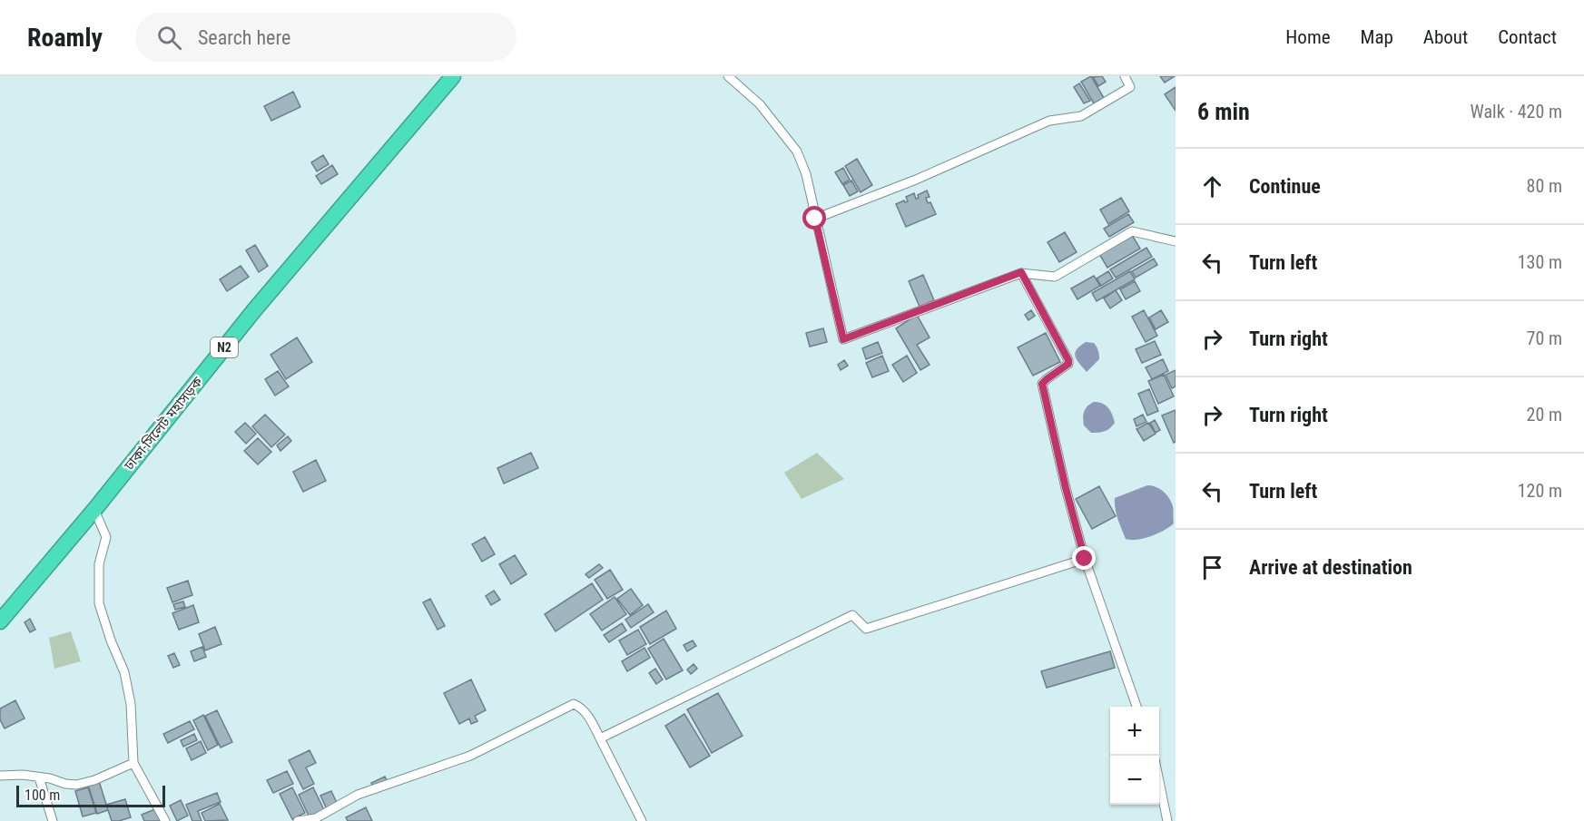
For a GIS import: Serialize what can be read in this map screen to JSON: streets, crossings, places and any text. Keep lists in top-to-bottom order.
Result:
{
  "streets": {
    "highway": ["N2", "ঢাকা-সিলেট মহাসড়ক"]
  },
  "scale_bar": "100 m",
  "page": {
    "header": "Roamly",
    "search": "Search here",
    "nav": [
      "Home",
      "Map",
      "About",
      "Contact"
    ],
    "heading": ["6 min", "Walk · 420 m"],
    "list": [
      ["Continue", "80 m"],
      ["Turn left", "130 m"],
      ["Turn right", "70 m"],
      ["Turn right", "20 m"],
      ["Turn left", "120 m"],
      "Arrive at destination"
    ],
    "map_buttons": ["+", "−"],
    "scale": "100 m"
  }
}
